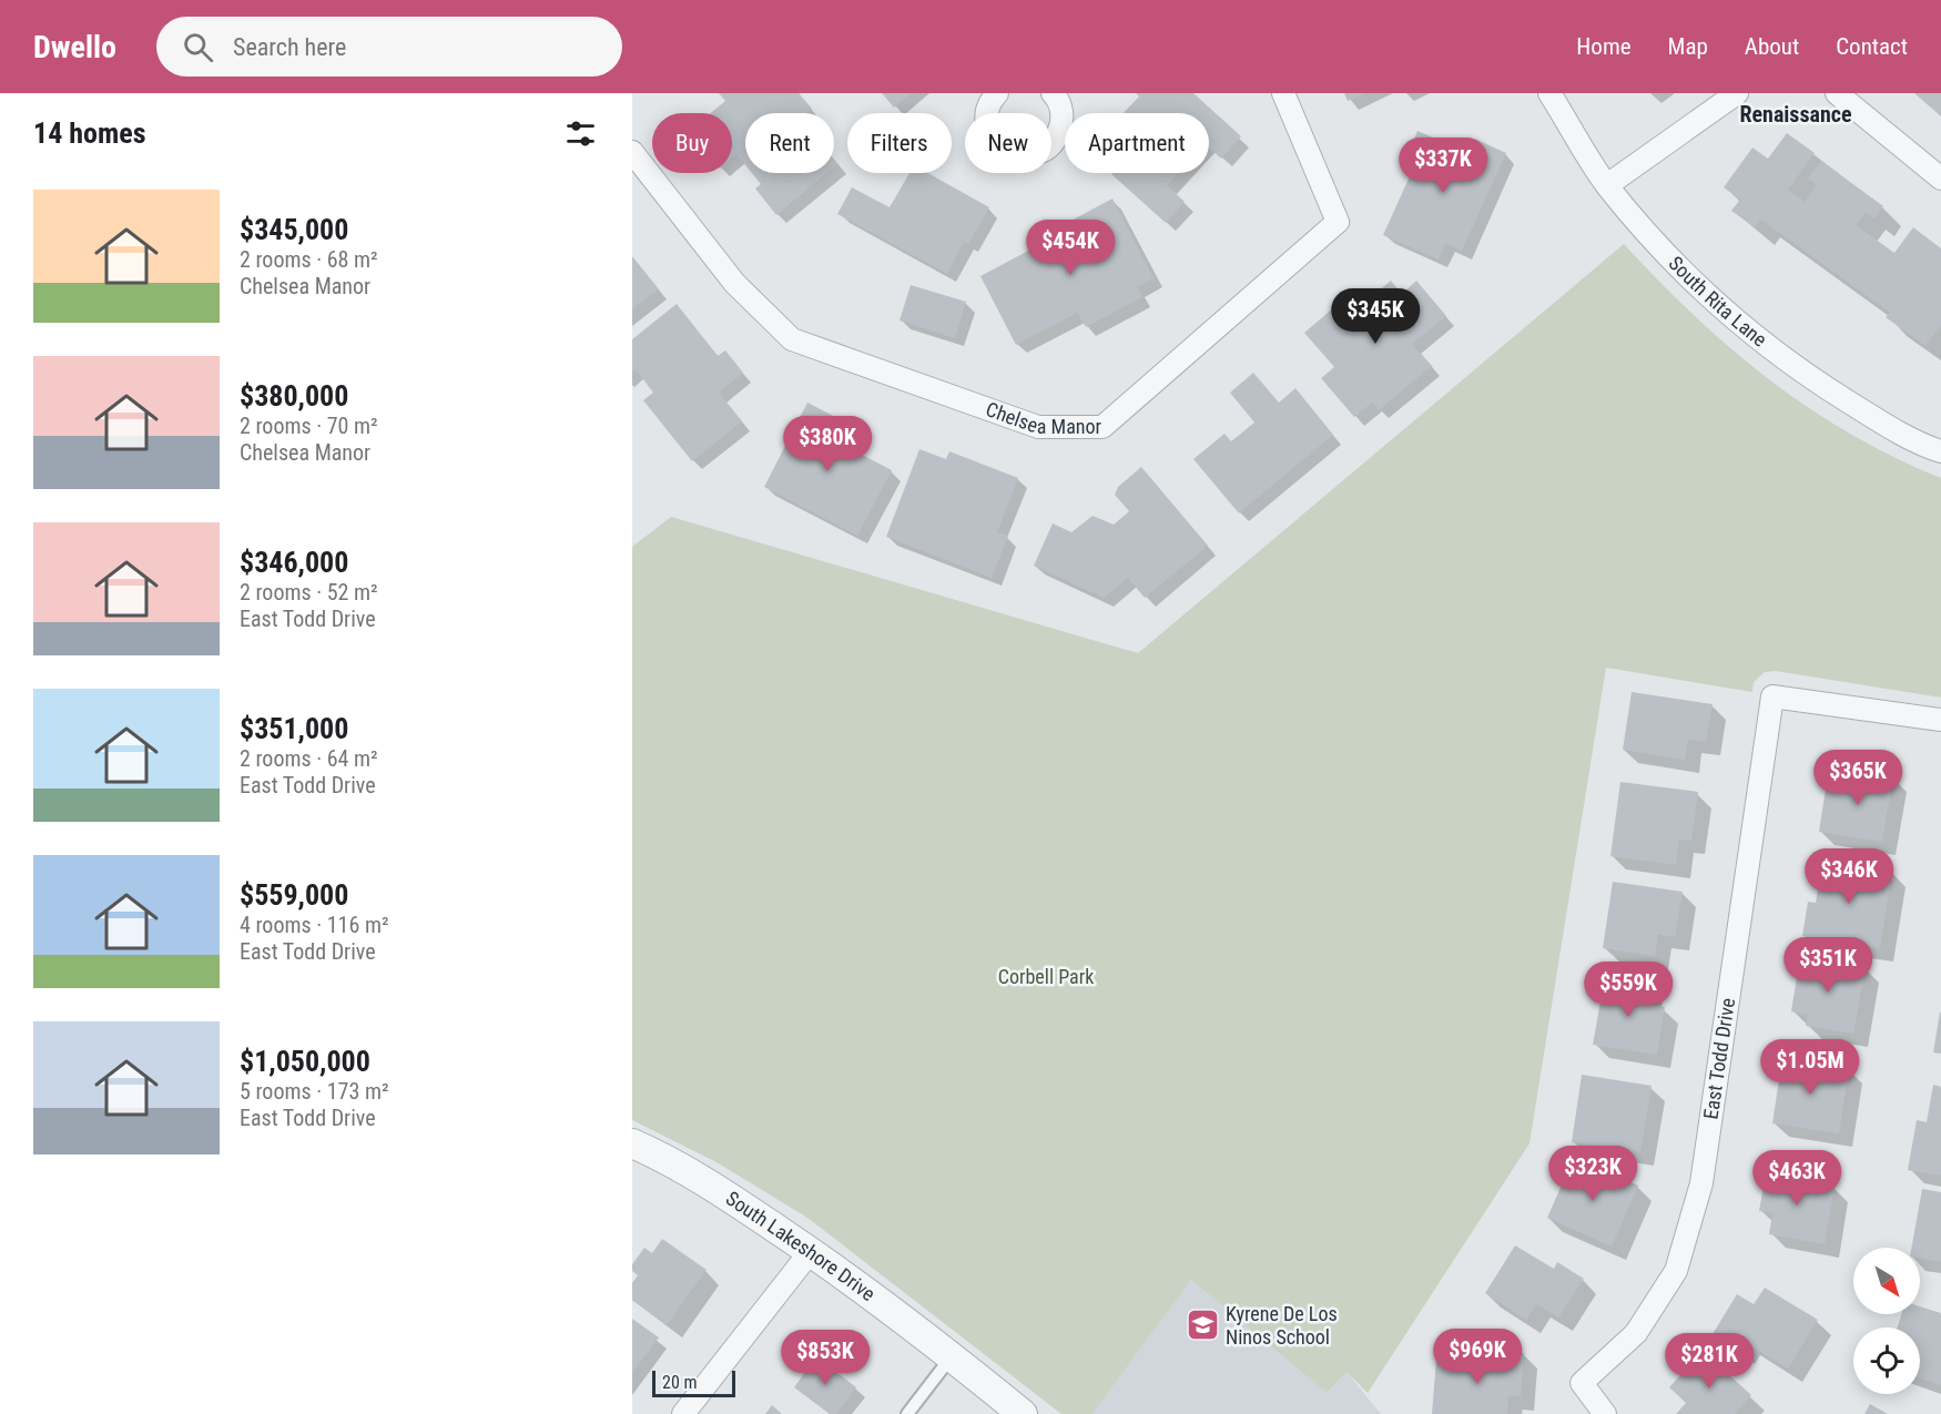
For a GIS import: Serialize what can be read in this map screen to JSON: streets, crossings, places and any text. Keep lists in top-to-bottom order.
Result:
{
  "streets": {
    "street": [
      "South Rita Lane",
      "Chelsea Manor",
      "East Todd Drive",
      "South Lakeshore Drive"
    ]
  },
  "districts": ["Renaissance"],
  "parks": ["Corbell Park"],
  "places": {
    "school or university": ["Kyrene De Los Ninos School"]
  },
  "scale_bar": "20 m",
  "north": "bottom right",
  "page": {
    "header": "Dwello",
    "search": "Search here",
    "nav": [
      "Home",
      "Map",
      "About",
      "Contact"
    ],
    "heading": "14 homes",
    "chip": [
      "Buy",
      "Rent",
      "Filters",
      "New",
      "Apartment"
    ],
    "price": [
      "$337K",
      "$454K",
      "$345K",
      "$380K",
      "$365K",
      "$346K",
      "$351K",
      "$559K",
      "$1.05M",
      "$323K",
      "$463K",
      "$969K",
      "$853K",
      "$281K"
    ],
    "list": [
      {
        "name": "$345,000",
        "note": "2 rooms · 68 m² · Chelsea Manor"
      },
      {
        "name": "$380,000",
        "note": "2 rooms · 70 m² · Chelsea Manor"
      },
      {
        "name": "$346,000",
        "note": "2 rooms · 52 m² · East Todd Drive"
      },
      {
        "name": "$351,000",
        "note": "2 rooms · 64 m² · East Todd Drive"
      },
      {
        "name": "$559,000",
        "note": "4 rooms · 116 m² · East Todd Drive"
      },
      {
        "name": "$1,050,000",
        "note": "5 rooms · 173 m² · East Todd Drive"
      }
    ],
    "scale": "20 m"
  }
}
